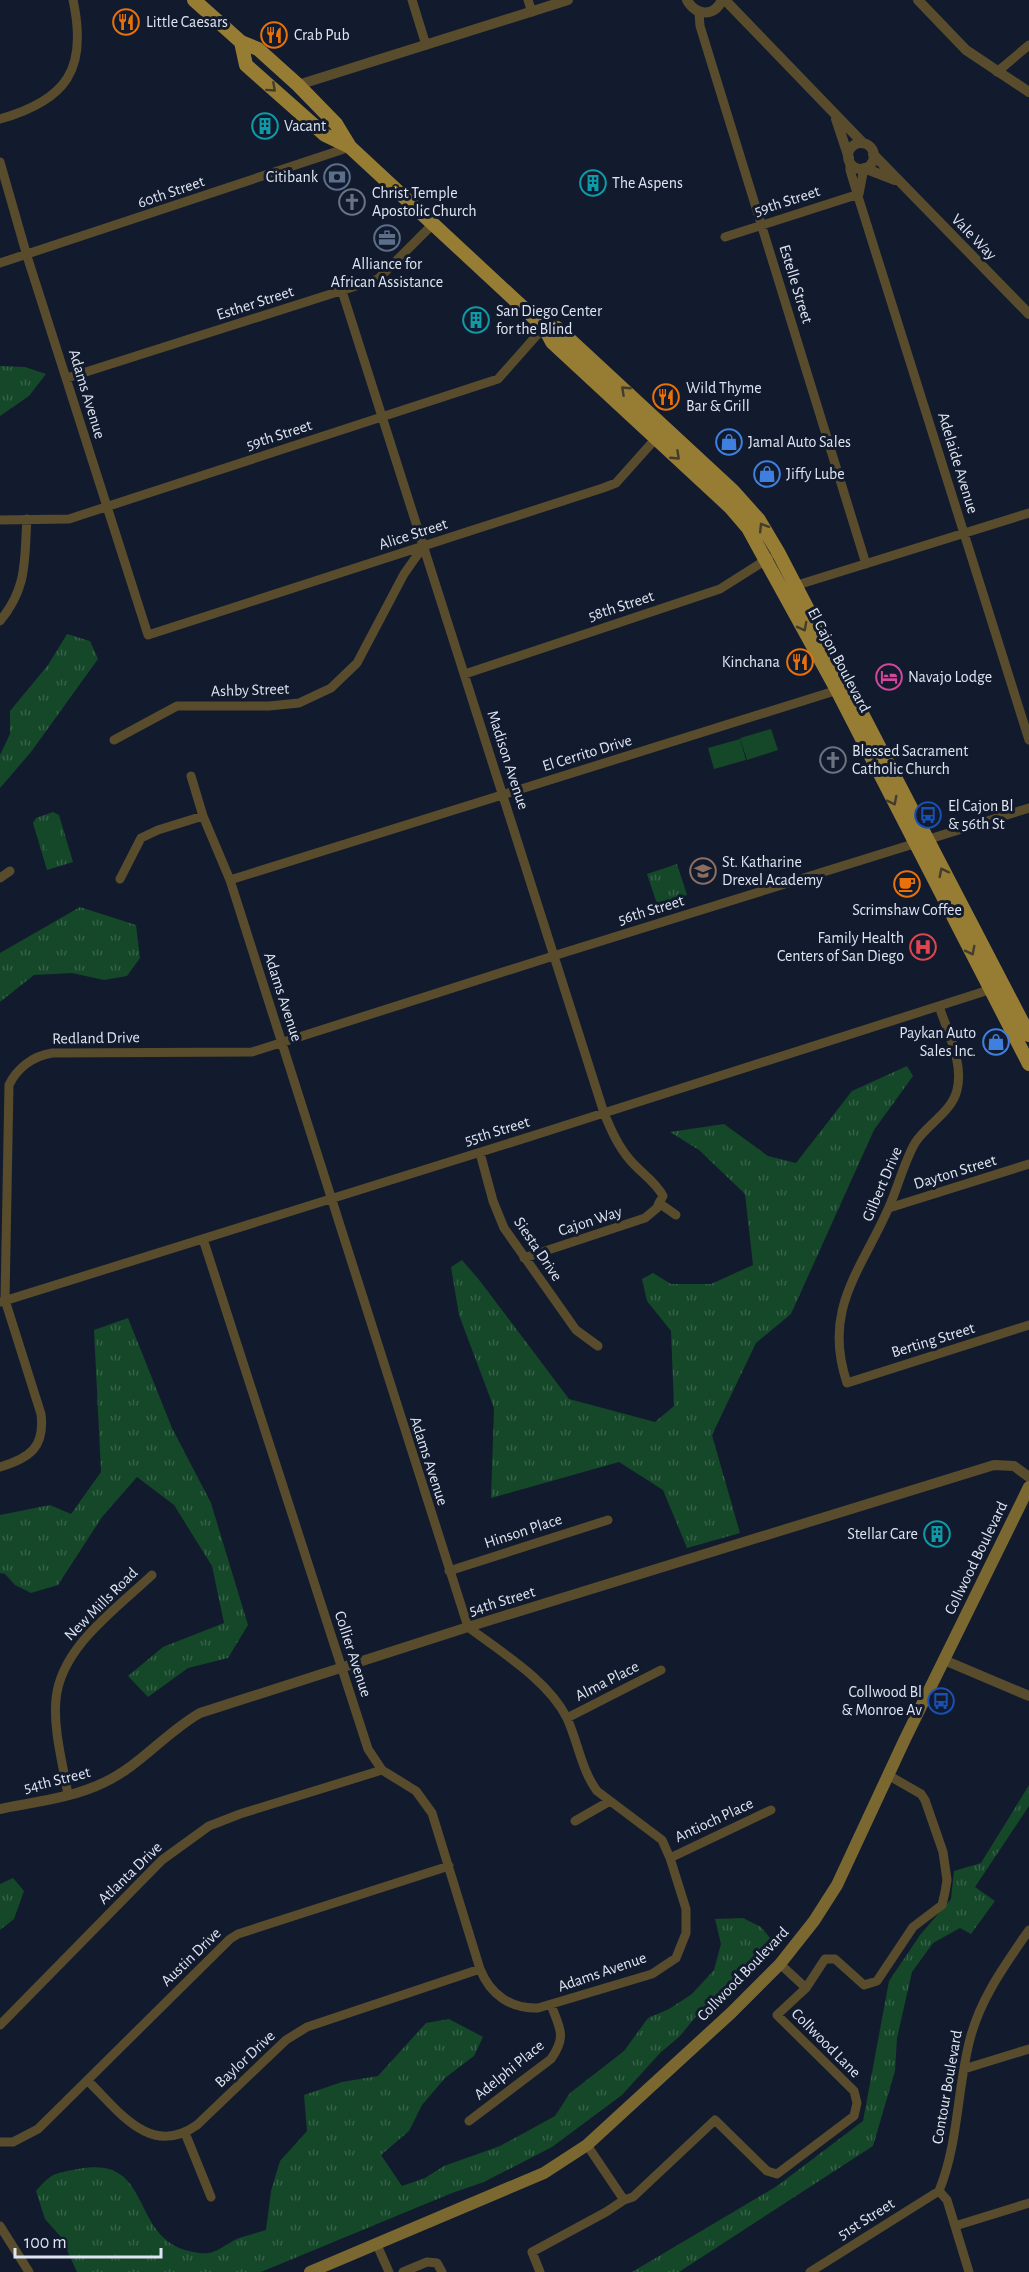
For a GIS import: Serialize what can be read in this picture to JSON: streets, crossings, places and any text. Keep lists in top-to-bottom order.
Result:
{
  "streets": {
    "main road": ["El Cajon Boulevard", "Collwood Boulevard"],
    "street": [
      "60th Street",
      "59th Street",
      "Vale Way",
      "Estelle Street",
      "Esther Street",
      "Adams Avenue",
      "Adelaide Avenue",
      "Alice Street",
      "58th Street",
      "Ashby Street",
      "El Cerrito Drive",
      "Madison Avenue",
      "56th Street",
      "Redland Drive",
      "55th Street",
      "Dayton Street",
      "Gilbert Drive",
      "Cajon Way",
      "Siesta Drive",
      "Berting Street",
      "Hinson Place",
      "54th Street",
      "New Mills Road",
      "Collier Avenue",
      "Alma Place",
      "Antioch Place",
      "Atlanta Drive",
      "Austin Drive",
      "Collwood Lane",
      "Baylor Drive",
      "Adelphi Place",
      "Contour Boulevard",
      "51st Street"
    ]
  },
  "crossings": [
    ["60th Street", "Adams Avenue"],
    ["60th Street", "El Cajon Boulevard"],
    ["59th Street", "Estelle Street"],
    ["59th Street", "Adams Avenue"],
    ["59th Street", "Adelaide Avenue"],
    ["59th Street", "El Cajon Boulevard"],
    ["59th Street", "Madison Avenue"],
    ["Vale Way", "Adelaide Avenue"],
    ["Esther Street", "Adams Avenue"],
    ["Esther Street", "El Cajon Boulevard"],
    ["Esther Street", "Madison Avenue"],
    ["Adams Avenue", "Alice Street"],
    ["Adams Avenue", "El Cerrito Drive"],
    ["Adams Avenue", "56th Street"],
    ["Adams Avenue", "Redland Drive"],
    ["Adams Avenue", "55th Street"],
    ["Adams Avenue", "Hinson Place"],
    ["Adams Avenue", "54th Street"],
    ["Adams Avenue", "Collier Avenue"],
    ["Adams Avenue", "Alma Place"],
    ["Adams Avenue", "Antioch Place"],
    ["Adams Avenue", "Adelphi Place"],
    ["Alice Street", "El Cajon Boulevard"],
    ["Alice Street", "Ashby Street"],
    ["Alice Street", "Madison Avenue"],
    ["58th Street", "El Cajon Boulevard"],
    ["58th Street", "Madison Avenue"],
    ["El Cajon Boulevard", "El Cerrito Drive"],
    ["El Cajon Boulevard", "56th Street"],
    ["El Cajon Boulevard", "55th Street"],
    ["Ashby Street", "Madison Avenue"],
    ["El Cerrito Drive", "Madison Avenue"],
    ["Madison Avenue", "56th Street"],
    ["Madison Avenue", "55th Street"],
    ["Madison Avenue", "Cajon Way"],
    ["56th Street", "Redland Drive"],
    ["Redland Drive", "55th Street"],
    ["55th Street", "Gilbert Drive"],
    ["55th Street", "Siesta Drive"],
    ["55th Street", "Collier Avenue"],
    ["Dayton Street", "Gilbert Drive"],
    ["Gilbert Drive", "Berting Street"],
    ["Cajon Way", "Siesta Drive"],
    ["Collwood Boulevard", "Collwood Lane"],
    ["54th Street", "New Mills Road"],
    ["54th Street", "Collier Avenue"],
    ["Collier Avenue", "Atlanta Drive"],
    ["Collier Avenue", "Austin Drive"],
    ["Collier Avenue", "Baylor Drive"],
    ["Collier Avenue", "Adelphi Place"],
    ["Contour Boulevard", "51st Street"]
  ],
  "places": {
    "restaurant": [
      "Little Caesars",
      "Crab Pub",
      "Wild Thyme Bar & Grill",
      "Kinchana"
    ],
    "building": [
      "Vacant",
      "The Aspens",
      "San Diego Center for the Blind",
      "Stellar Care"
    ],
    "bank": ["Citibank"],
    "church": ["Christ Temple Apostolic Church", "Blessed Sacrament Catholic Church"],
    "office": ["Alliance for African Assistance"],
    "shop": ["Jamal Auto Sales", "Jiffy Lube", "Paykan Auto Sales Inc."],
    "hotel": ["Navajo Lodge"],
    "bus stop": ["El Cajon Bl & 56th St", "Collwood Bl & Monroe Av"],
    "school or university": ["St. Katharine Drexel Academy"],
    "cafe": ["Scrimshaw Coffee"],
    "hospital": ["Family Health Centers of San Diego"]
  },
  "scale_bar": "100 m"
}
